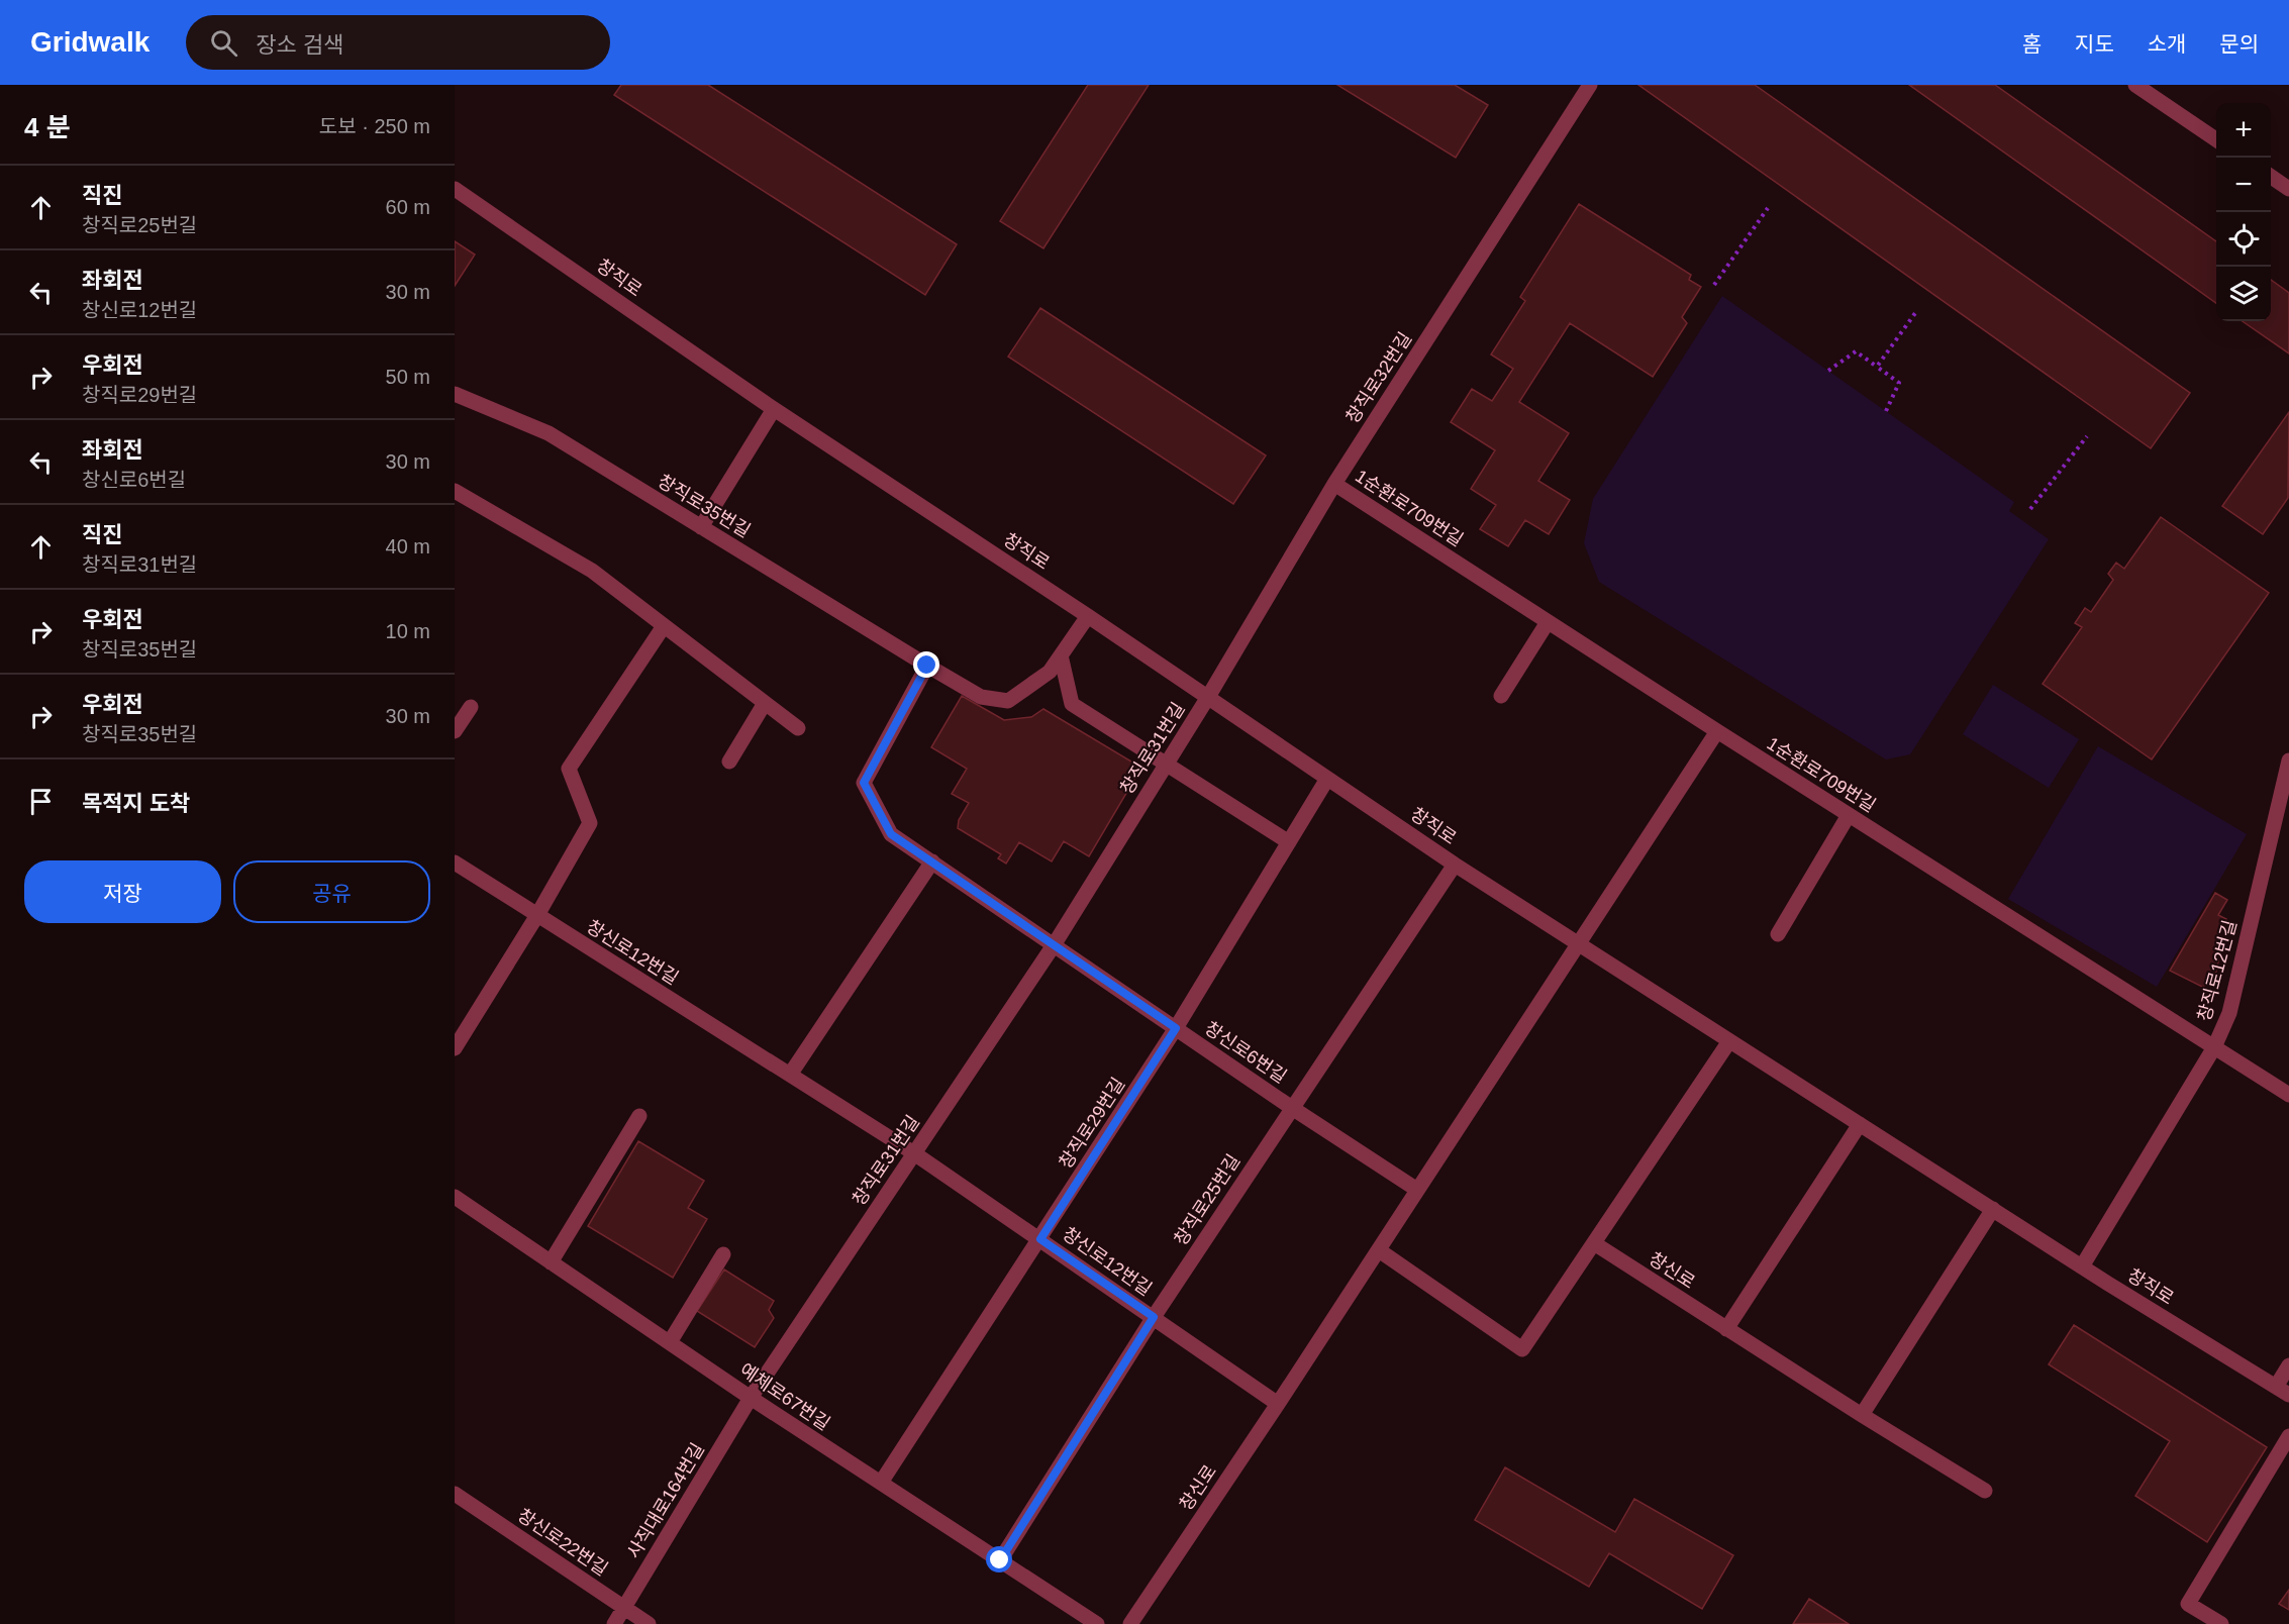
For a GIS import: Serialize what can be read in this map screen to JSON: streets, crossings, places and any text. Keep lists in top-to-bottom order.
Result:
{
  "streets": {
    "street": [
      "창직로",
      "창직로32번길",
      "창직로35번길",
      "1순환로709번길",
      "창직로31번길",
      "창신로12번길",
      "창직로12번길",
      "창신로6번길",
      "창직로29번길",
      "창직로25번길",
      "창신로",
      "예체로67번길",
      "사직대로164번길",
      "창신로22번길"
    ]
  },
  "crossings": [
    ["창직로", "창직로32번길"],
    ["창직로", "창직로35번길"],
    ["창직로", "창직로31번길"],
    ["창직로", "창직로12번길"],
    ["창직로", "창직로29번길"],
    ["창직로", "창직로25번길"],
    ["창직로", "창신로"],
    ["창직로32번길", "1순환로709번길"],
    ["창직로32번길", "창직로31번길"],
    ["1순환로709번길", "창직로12번길"],
    ["창직로31번길", "창신로12번길"],
    ["창직로31번길", "창신로6번길"],
    ["창직로31번길", "예체로67번길"],
    ["창직로31번길", "사직대로164번길"],
    ["창신로12번길", "창직로29번길"],
    ["창신로12번길", "창직로25번길"],
    ["창신로12번길", "창신로"],
    ["창신로6번길", "창직로29번길"],
    ["창신로6번길", "창직로25번길"],
    ["창신로6번길", "창신로"],
    ["창직로29번길", "예체로67번길"],
    ["창직로25번길", "예체로67번길"],
    ["예체로67번길", "사직대로164번길"],
    ["사직대로164번길", "창신로22번길"]
  ],
  "page": {
    "header": "Gridwalk",
    "search": "장소 검색",
    "nav": [
      "홈",
      "지도",
      "소개",
      "문의"
    ],
    "heading": ["4 분", "도보 · 250 m"],
    "map_buttons": ["+", "−"],
    "list": [
      ["직진", "창직로25번길", "60 m"],
      ["좌회전", "창신로12번길", "30 m"],
      ["우회전", "창직로29번길", "50 m"],
      ["좌회전", "창신로6번길", "30 m"],
      ["직진", "창직로31번길", "40 m"],
      ["우회전", "창직로35번길", "10 m"],
      ["우회전", "창직로35번길", "30 m"],
      "목적지 도착"
    ],
    "buttons": ["저장", "공유"]
  }
}
